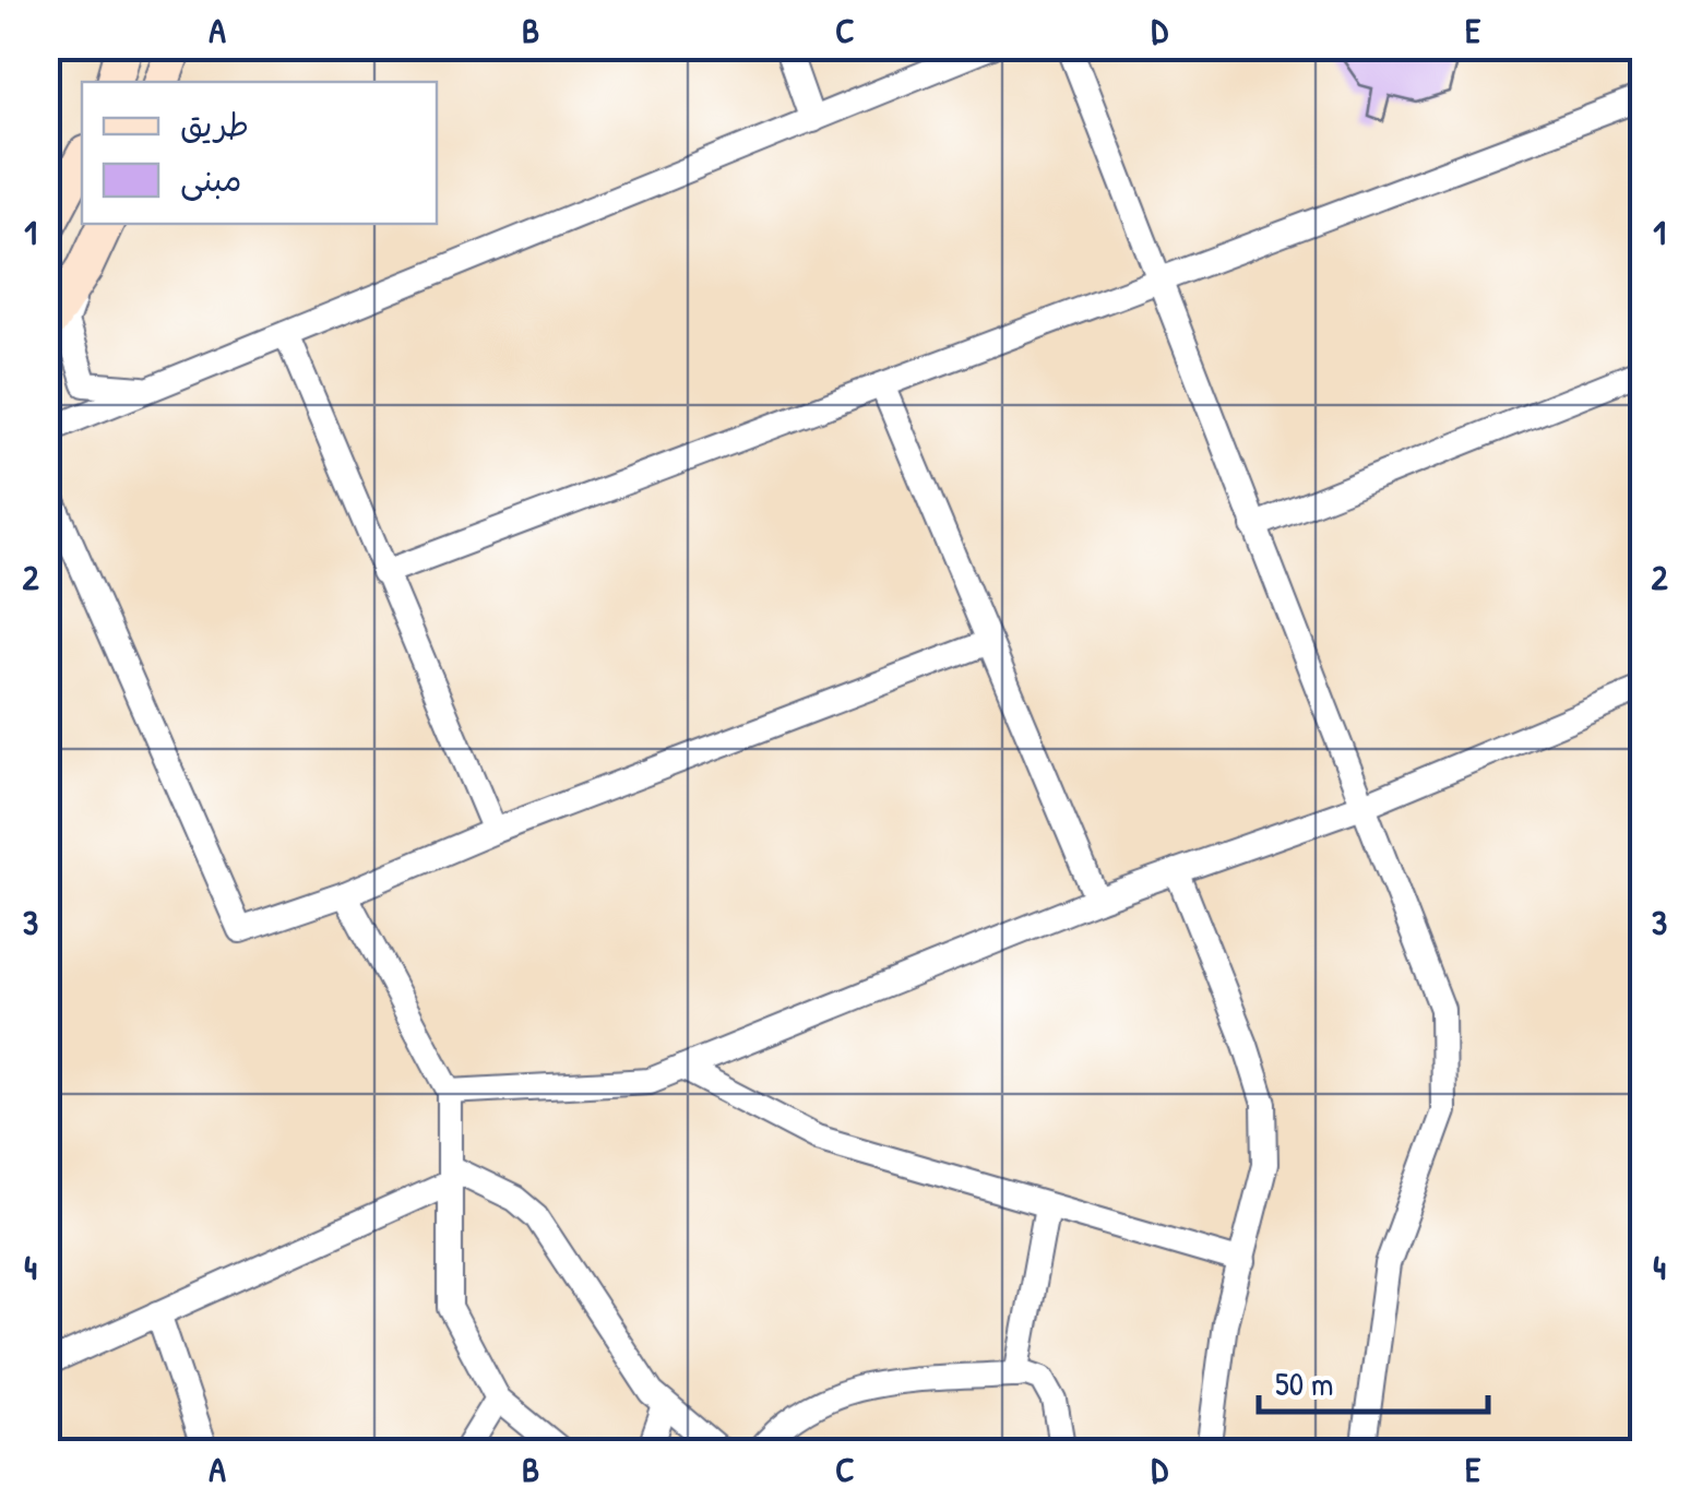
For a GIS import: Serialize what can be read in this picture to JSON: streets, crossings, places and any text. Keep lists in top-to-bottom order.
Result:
{
  "legend": ["طريق", "مبنى"],
  "scale_bar": "50 m",
  "grid": {
    "columns": [
      "A",
      "B",
      "C",
      "D",
      "E"
    ],
    "rows": [
      "1",
      "2",
      "3",
      "4"
    ]
  }
}
